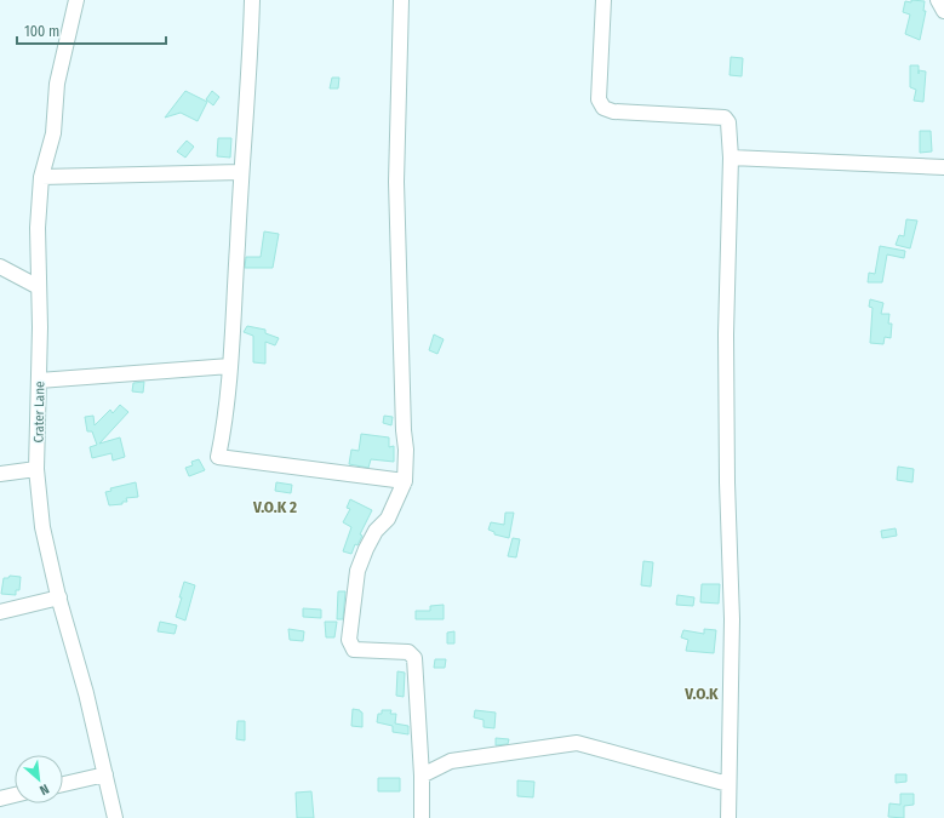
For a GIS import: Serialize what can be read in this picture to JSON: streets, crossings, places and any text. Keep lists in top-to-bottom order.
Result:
{
  "streets": {
    "street": ["Crater Lane"]
  },
  "districts": ["V.O.K 2", "V.O.K"],
  "scale_bar": "100 m",
  "north": "bottom right"
}
